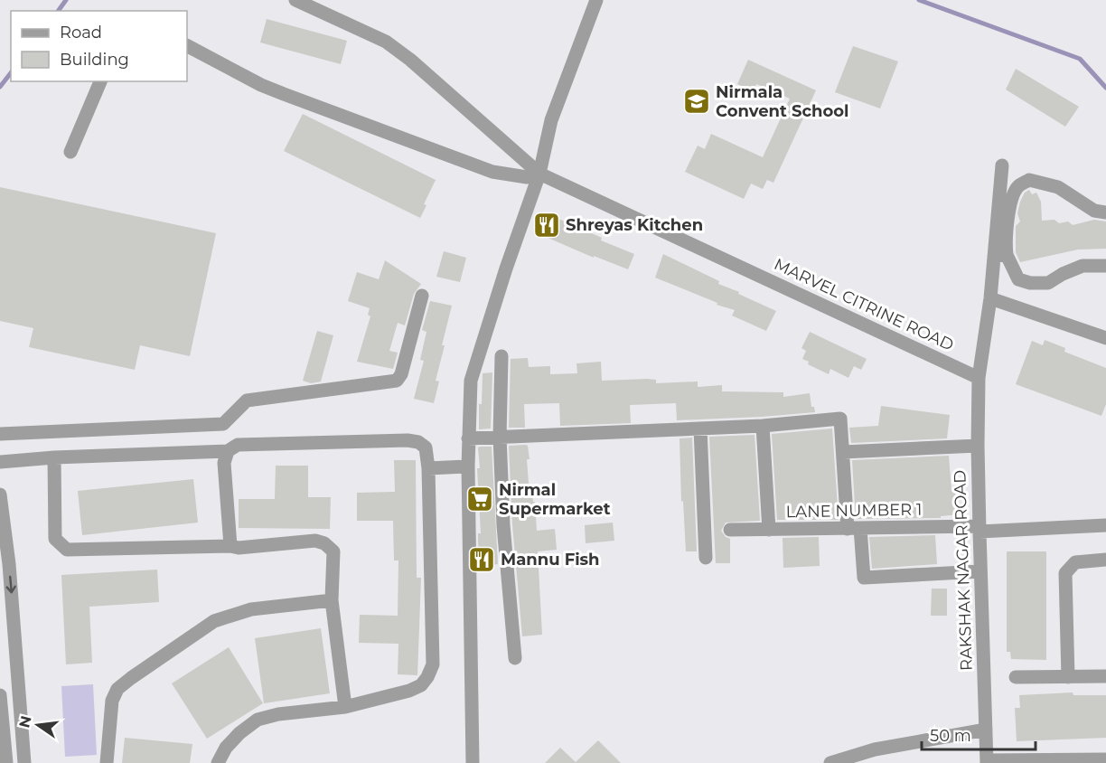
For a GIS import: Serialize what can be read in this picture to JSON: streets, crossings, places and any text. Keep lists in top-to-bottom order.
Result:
{
  "streets": {
    "street": ["MARVEL CITRINE ROAD", "LANE NUMBER 1", "RAKSHAK NAGAR ROAD"]
  },
  "crossings": [
    ["MARVEL CITRINE ROAD", "RAKSHAK NAGAR ROAD"],
    ["LANE NUMBER 1", "RAKSHAK NAGAR ROAD"]
  ],
  "places": {
    "school or university": ["Nirmala Convent School"],
    "restaurant": ["Shreyas Kitchen", "Mannu Fish"],
    "supermarket": ["Nirmal Supermarket"]
  },
  "legend": ["Road", "Building"],
  "scale_bar": "50 m",
  "north": "left"
}
